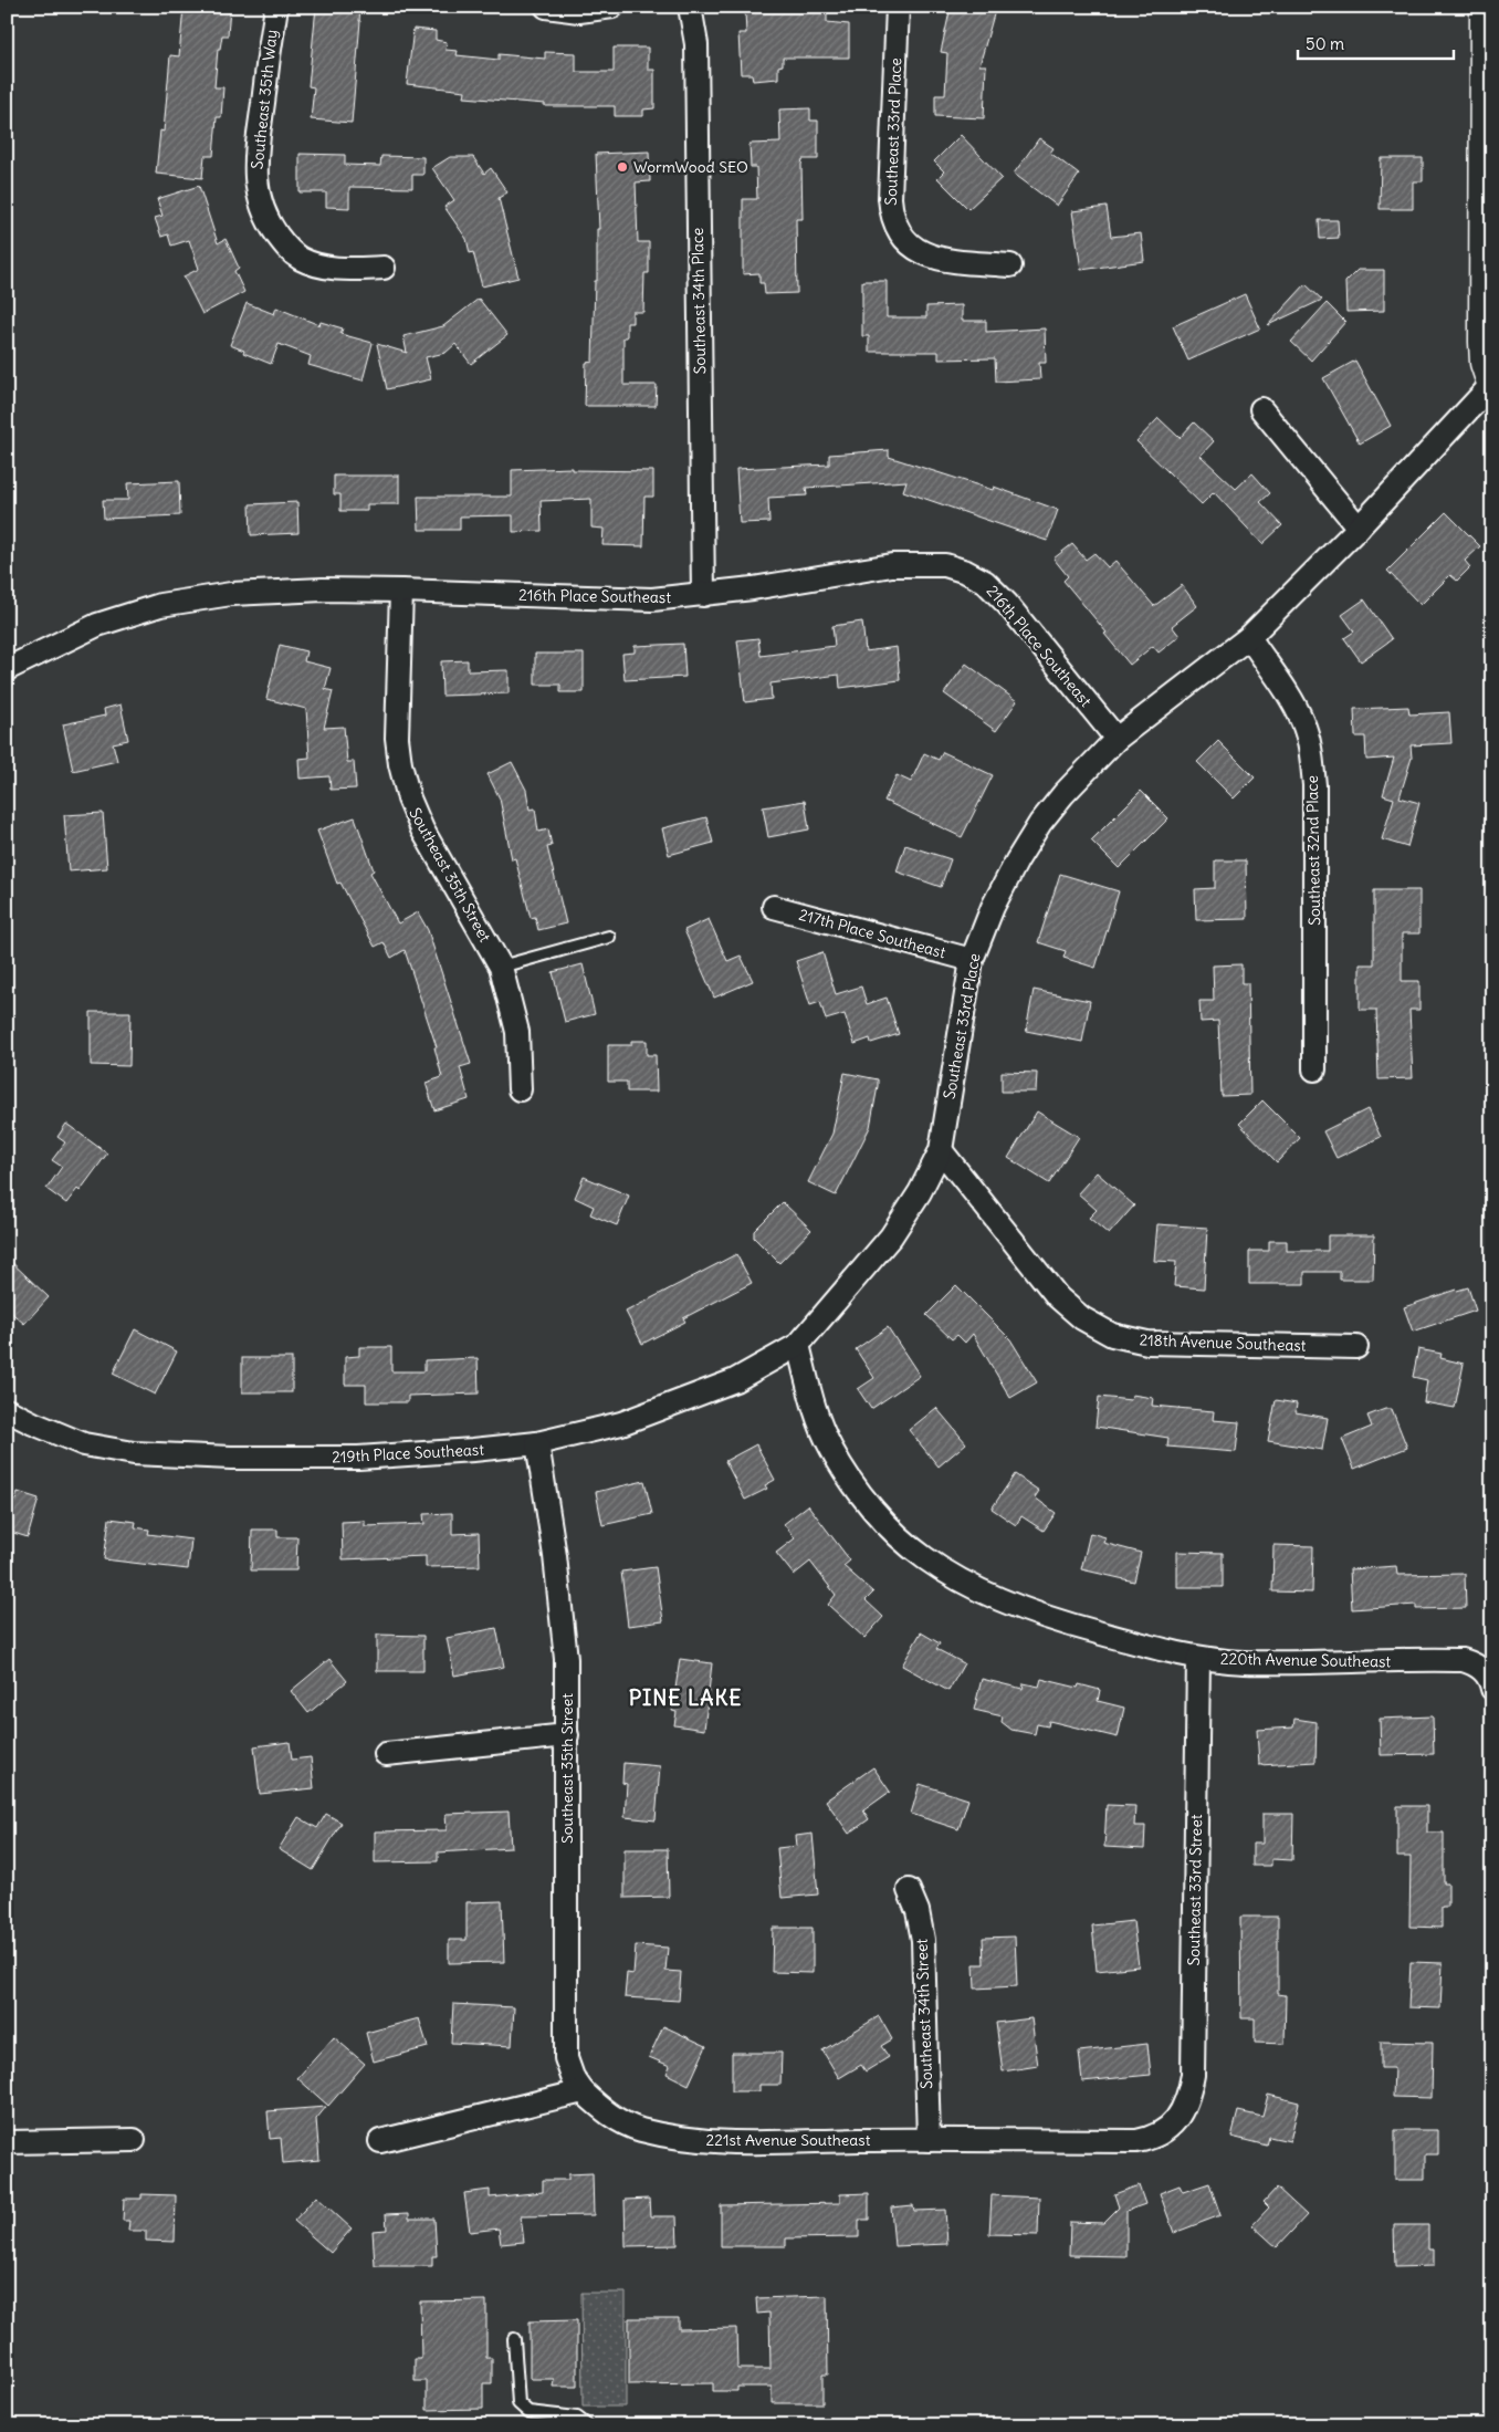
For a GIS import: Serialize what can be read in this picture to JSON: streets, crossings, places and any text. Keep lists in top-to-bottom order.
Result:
{
  "streets": {
    "street": [
      "Southeast 35th Way",
      "Southeast 33rd Place",
      "Southeast 34th Place",
      "216th Place Southeast",
      "Southeast 32nd Place",
      "Southeast 35th Street",
      "217th Place Southeast",
      "218th Avenue Southeast",
      "219th Place Southeast",
      "220th Avenue Southeast",
      "Southeast 33rd Street",
      "Southeast 34th Street",
      "221st Avenue Southeast"
    ]
  },
  "crossings": [
    ["Southeast 33rd Place", "216th Place Southeast"],
    ["Southeast 33rd Place", "Southeast 32nd Place"],
    ["Southeast 33rd Place", "217th Place Southeast"],
    ["Southeast 33rd Place", "218th Avenue Southeast"],
    ["Southeast 33rd Place", "219th Place Southeast"],
    ["Southeast 33rd Place", "220th Avenue Southeast"],
    ["Southeast 34th Place", "216th Place Southeast"],
    ["216th Place Southeast", "Southeast 35th Street"],
    ["Southeast 35th Street", "219th Place Southeast"],
    ["Southeast 35th Street", "221st Avenue Southeast"],
    ["219th Place Southeast", "220th Avenue Southeast"],
    ["220th Avenue Southeast", "Southeast 33rd Street"],
    ["Southeast 33rd Street", "221st Avenue Southeast"],
    ["Southeast 34th Street", "221st Avenue Southeast"]
  ],
  "districts": ["PINE LAKE"],
  "places": ["WormWood SEO"],
  "scale_bar": "50 m"
}
